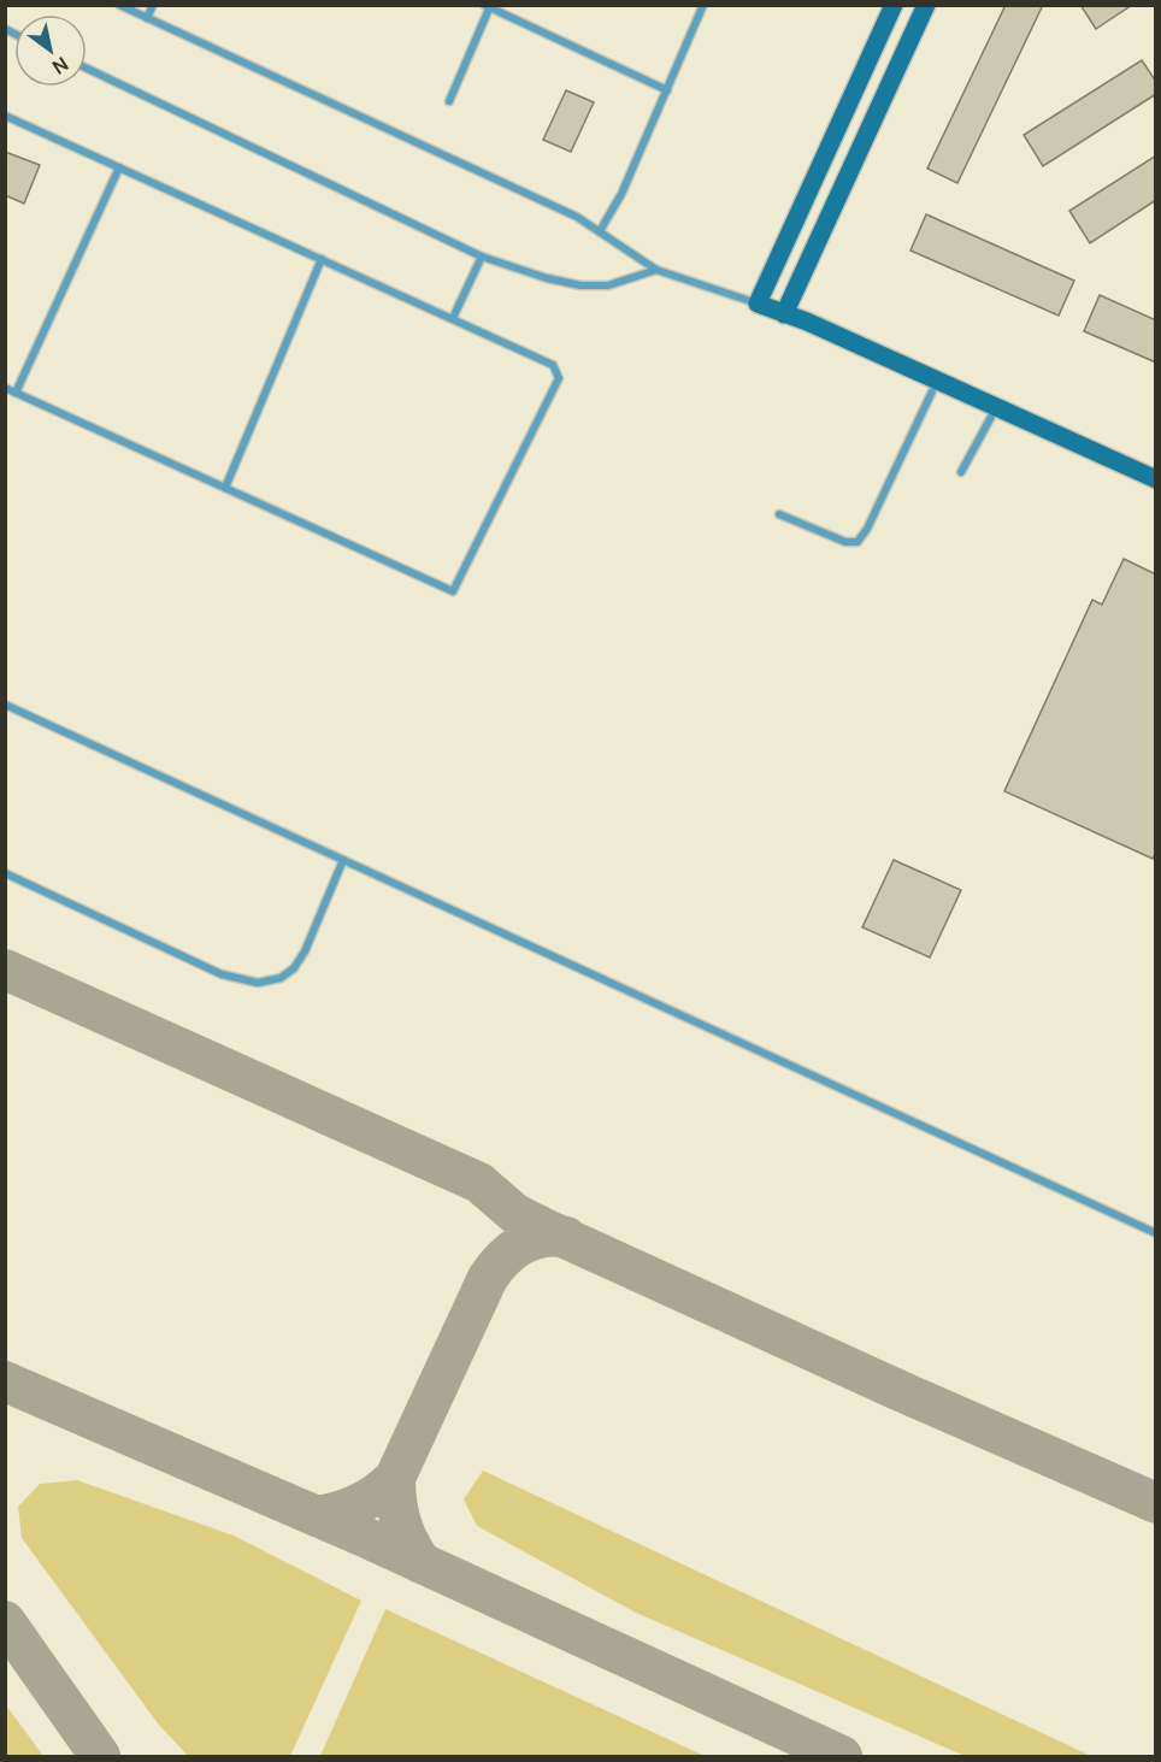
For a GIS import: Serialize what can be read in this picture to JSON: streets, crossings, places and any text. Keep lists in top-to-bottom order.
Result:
{
  "north": "bottom right"
}
